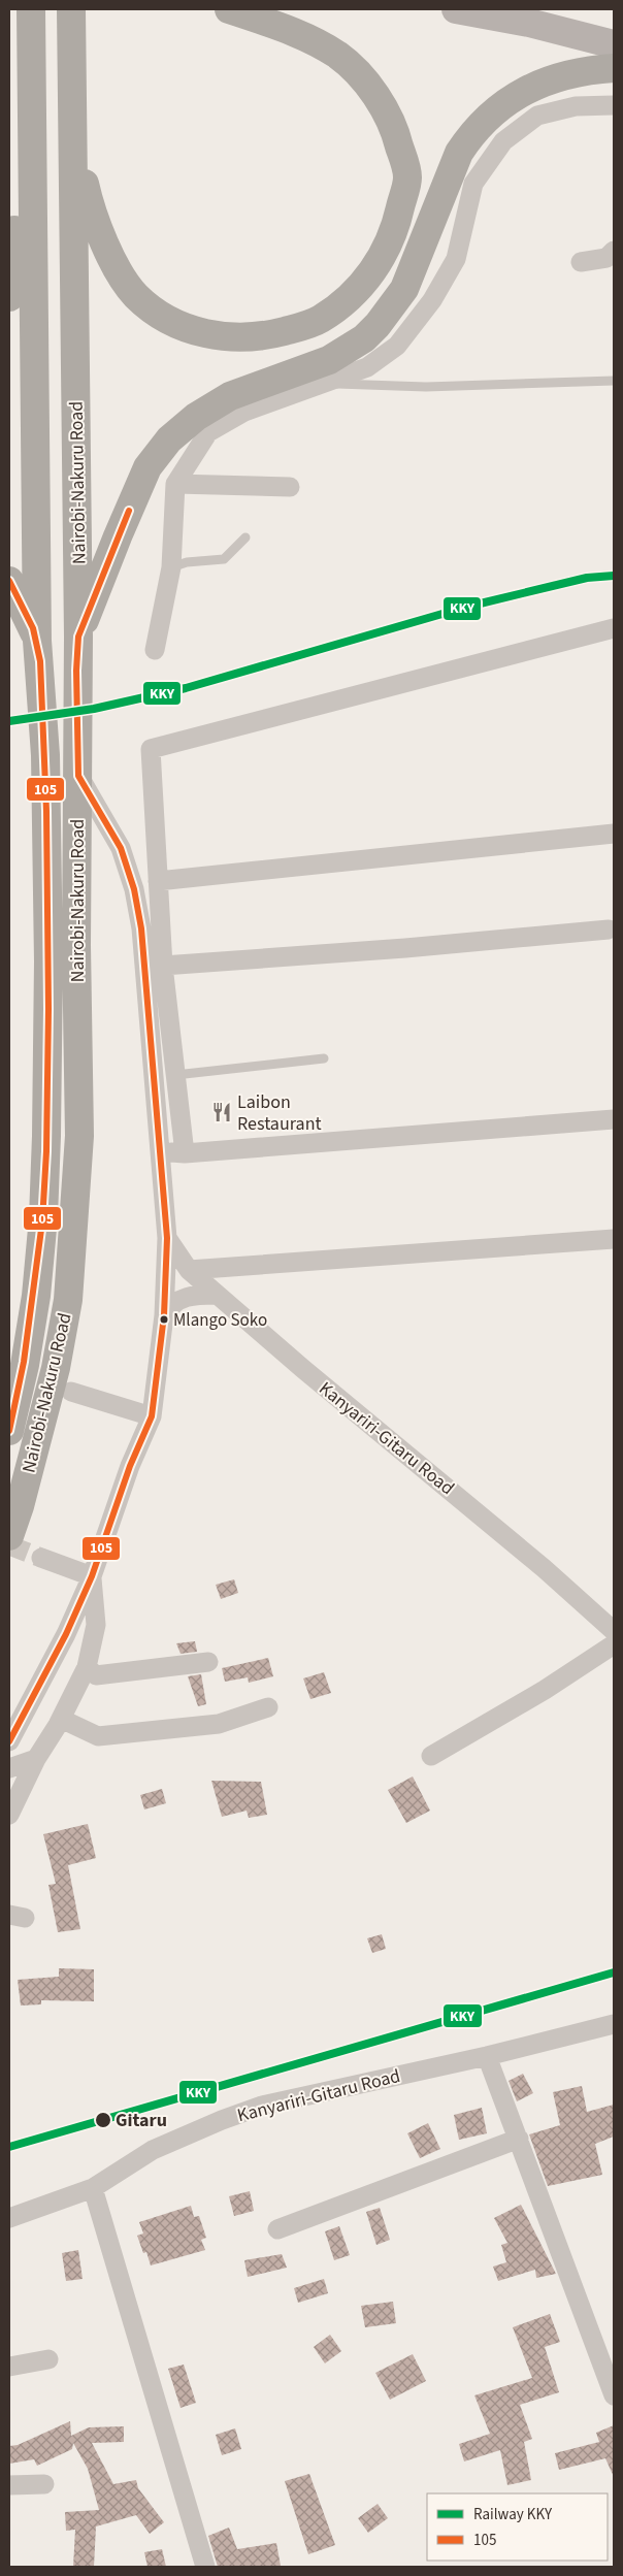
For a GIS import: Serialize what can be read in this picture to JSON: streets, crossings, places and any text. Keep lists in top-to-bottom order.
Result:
{
  "streets": {
    "highway": ["Nairobi-Nakuru Road"],
    "street": ["Kanyariri-Gitaru Road"]
  },
  "places": {
    "restaurant": ["Laibon Restaurant"],
    "other": ["Mlango Soko", "Gitaru"]
  },
  "lines": ["transit line 105", "rail line KKY"],
  "legend": ["Railway KKY", "105"]
}
